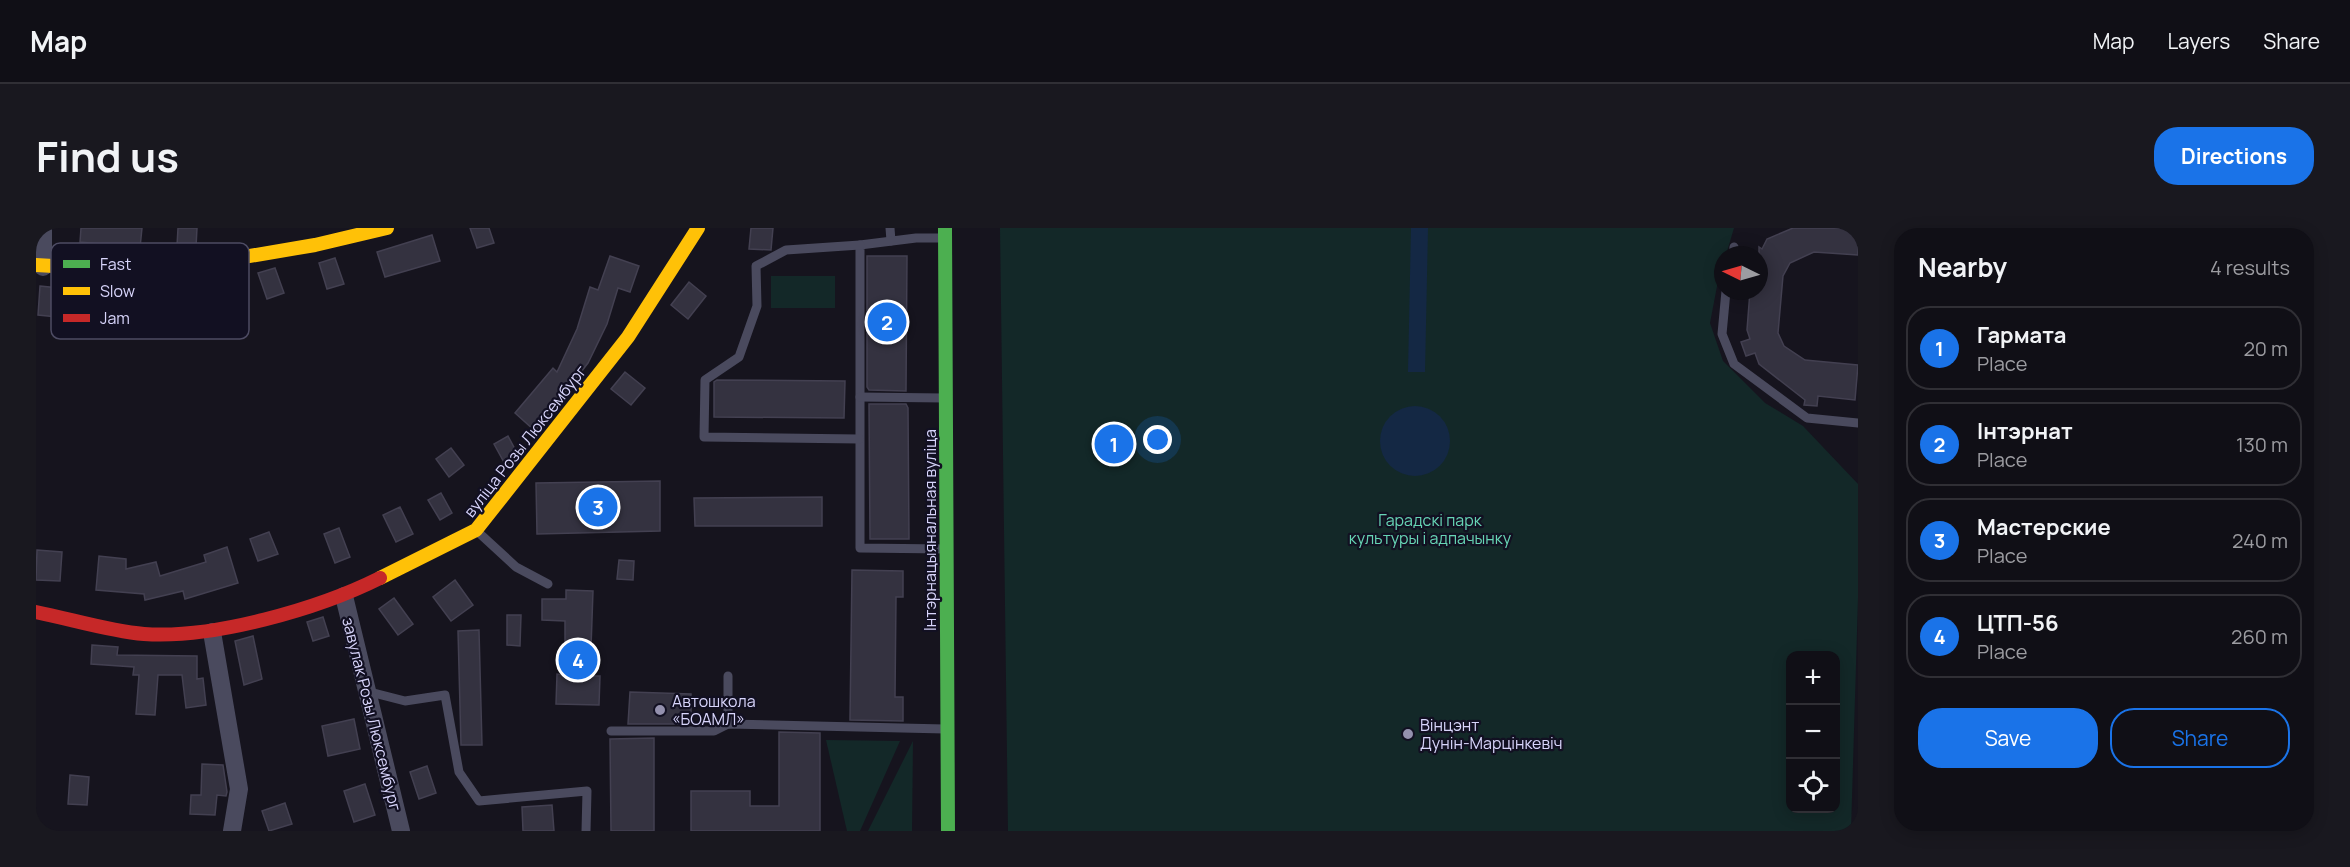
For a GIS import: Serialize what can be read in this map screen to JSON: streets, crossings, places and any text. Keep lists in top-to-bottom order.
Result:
{
  "streets": {
    "street": ["вуліца Розы Люксембург", "Інтэрнацыянальная вуліца", "завулак Розы Люксембург"]
  },
  "crossings": [
    ["вуліца Розы Люксембург", "завулак Розы Люксембург"]
  ],
  "parks": ["Гарадскі парк культуры і адпачынку"],
  "places": ["Автошкола «БОАМЛ»", "Вінцэнт Дунін-Марцінкевіч"],
  "legend": ["Fast", "Slow", "Jam"],
  "north": "left",
  "page": {
    "header": "Map",
    "nav": ["Map", "Layers", "Share"],
    "title": "Find us",
    "buttons": [
      "Directions",
      ["Save", "Share"]
    ],
    "heading": ["Nearby", "4 results"],
    "pins": [
      "2",
      "1",
      "3",
      "4"
    ],
    "list": [
      {
        "mark": "1",
        "name": "Гармата",
        "note": "Place",
        "value": "20 m"
      },
      {
        "mark": "2",
        "name": "Інтэрнат",
        "note": "Place",
        "value": "130 m"
      },
      {
        "mark": "3",
        "name": "Мастерские",
        "note": "Place",
        "value": "240 m"
      },
      {
        "mark": "4",
        "name": "ЦТП-56",
        "note": "Place",
        "value": "260 m"
      }
    ],
    "map_buttons": ["+", "−"]
  }
}
